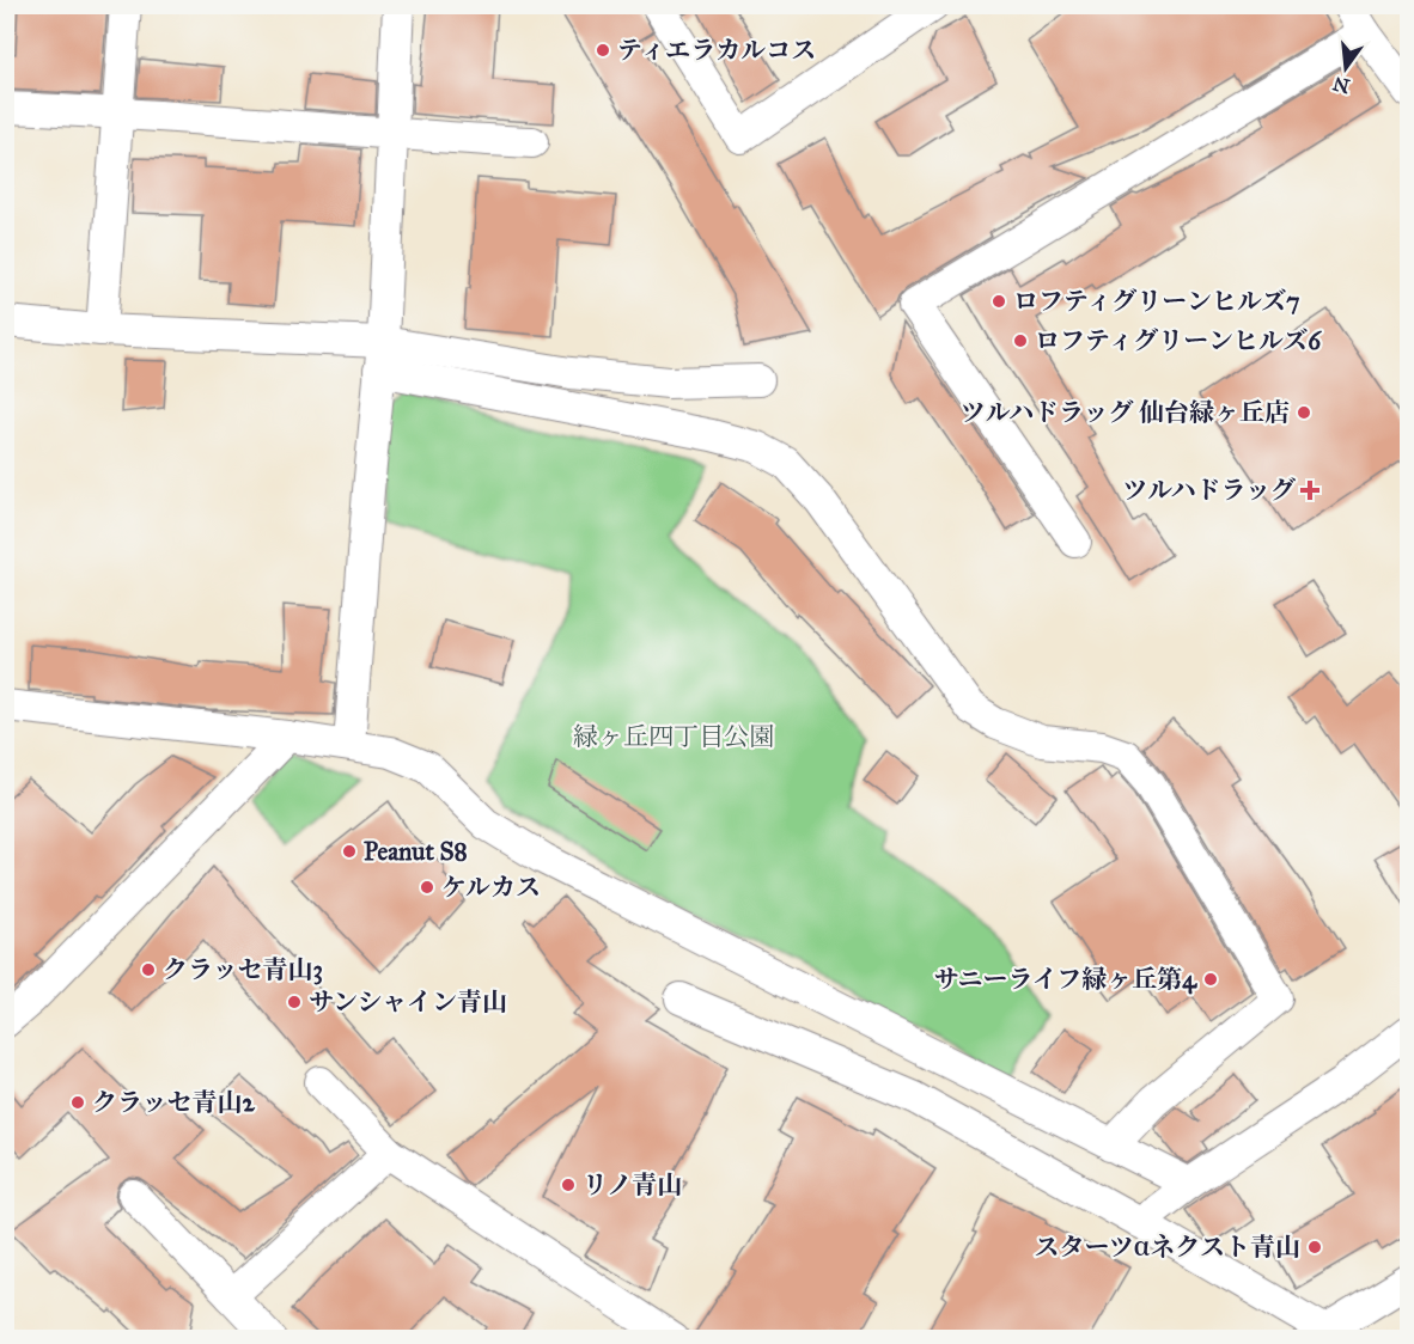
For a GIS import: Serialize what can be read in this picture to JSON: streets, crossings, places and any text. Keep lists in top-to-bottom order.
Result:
{
  "parks": ["緑ヶ丘四丁目公園"],
  "places": {
    "other": [
      "ティエラカルコス",
      "ロフティグリーンヒルズ7",
      "ロフティグリーンヒルズ6",
      "ツルハドラッグ 仙台緑ヶ丘店",
      "Peanut S8",
      "ケルカス",
      "クラッセ青山3",
      "サニーライフ緑ヶ丘第4",
      "サンシャイン青山",
      "クラッセ青山2",
      "リノ青山",
      "スターツαネクスト青山"
    ],
    "health": ["ツルハドラッグ"]
  },
  "north": "bottom"
}
